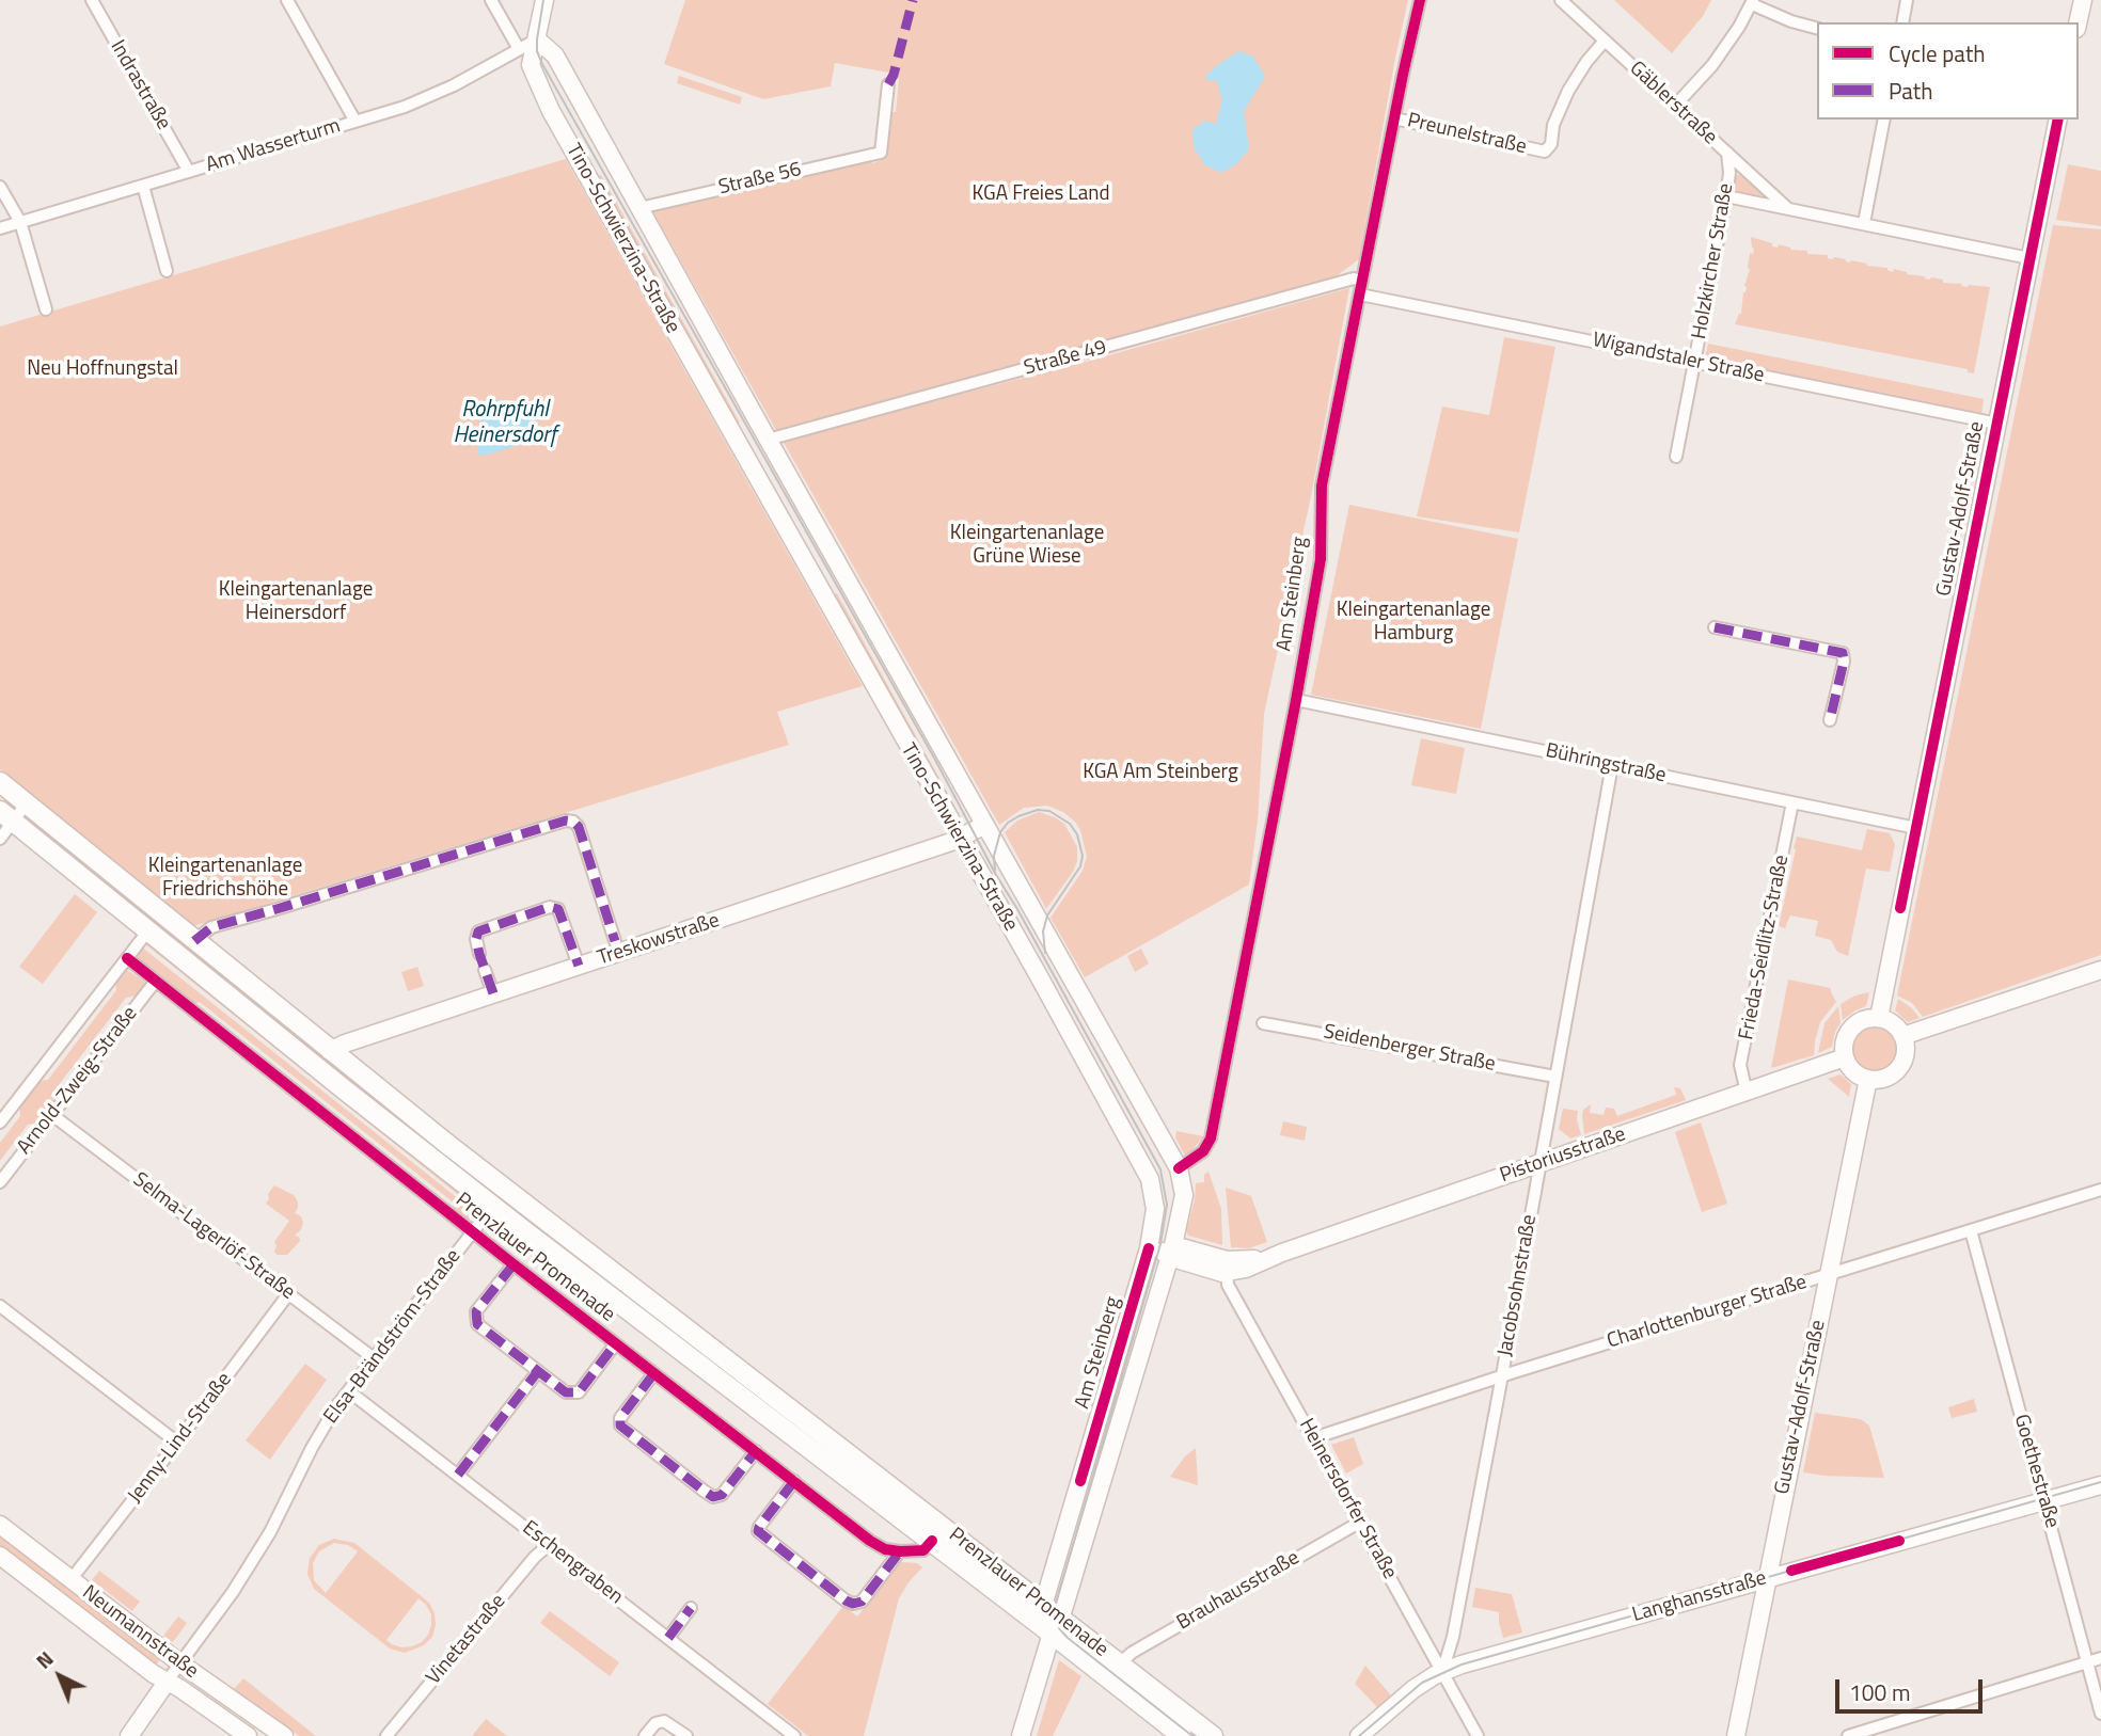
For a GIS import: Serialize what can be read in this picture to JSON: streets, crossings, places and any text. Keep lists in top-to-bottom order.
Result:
{
  "streets": {
    "main road": ["Prenzlauer Promenade"],
    "street": [
      "Indrastraße",
      "Gäblerstraße",
      "Preunelstraße",
      "Am Wasserturm",
      "Straße 56",
      "Tino-Schwierzina-Straße",
      "Holzkircher Straße",
      "Straße 49",
      "Wigandstaler Straße",
      "Gustav-Adolf-Straße",
      "Am Steinberg",
      "Bühringstraße",
      "Treskowstraße",
      "Frieda-Seidlitz-Straße",
      "Seidenberger Straße",
      "Arnold-Zweig-Straße",
      "Pistoriusstraße",
      "Selma-Lagerlöf-Straße",
      "Jacobsohnstraße",
      "Charlottenburger Straße",
      "Elsa-Brändström-Straße",
      "Jenny-Lind-Straße",
      "Goethestraße",
      "Heinersdorfer Straße",
      "Eschengraben",
      "Brauhausstraße",
      "Langhansstraße",
      "Neumannstraße",
      "Vinetastraße"
    ]
  },
  "crossings": [
    ["Indrastraße", "Am Wasserturm"],
    ["Gäblerstraße", "Preunelstraße"],
    ["Gäblerstraße", "Holzkircher Straße"],
    ["Preunelstraße", "Am Steinberg"],
    ["Am Wasserturm", "Tino-Schwierzina-Straße"],
    ["Straße 56", "Tino-Schwierzina-Straße"],
    ["Tino-Schwierzina-Straße", "Straße 49"],
    ["Tino-Schwierzina-Straße", "Am Steinberg"],
    ["Tino-Schwierzina-Straße", "Treskowstraße"],
    ["Tino-Schwierzina-Straße", "Pistoriusstraße"],
    ["Holzkircher Straße", "Wigandstaler Straße"],
    ["Straße 49", "Am Steinberg"],
    ["Wigandstaler Straße", "Gustav-Adolf-Straße"],
    ["Wigandstaler Straße", "Am Steinberg"],
    ["Gustav-Adolf-Straße", "Bühringstraße"],
    ["Gustav-Adolf-Straße", "Pistoriusstraße"],
    ["Gustav-Adolf-Straße", "Charlottenburger Straße"],
    ["Gustav-Adolf-Straße", "Langhansstraße"],
    ["Am Steinberg", "Bühringstraße"],
    ["Am Steinberg", "Pistoriusstraße"],
    ["Am Steinberg", "Prenzlauer Promenade"],
    ["Bühringstraße", "Frieda-Seidlitz-Straße"],
    ["Bühringstraße", "Jacobsohnstraße"],
    ["Treskowstraße", "Prenzlauer Promenade"],
    ["Frieda-Seidlitz-Straße", "Pistoriusstraße"],
    ["Seidenberger Straße", "Jacobsohnstraße"],
    ["Arnold-Zweig-Straße", "Selma-Lagerlöf-Straße"],
    ["Arnold-Zweig-Straße", "Prenzlauer Promenade"],
    ["Pistoriusstraße", "Jacobsohnstraße"],
    ["Pistoriusstraße", "Heinersdorfer Straße"],
    ["Selma-Lagerlöf-Straße", "Elsa-Brändström-Straße"],
    ["Selma-Lagerlöf-Straße", "Jenny-Lind-Straße"],
    ["Prenzlauer Promenade", "Elsa-Brändström-Straße"],
    ["Prenzlauer Promenade", "Brauhausstraße"],
    ["Jacobsohnstraße", "Charlottenburger Straße"],
    ["Jacobsohnstraße", "Heinersdorfer Straße"],
    ["Jacobsohnstraße", "Langhansstraße"],
    ["Charlottenburger Straße", "Goethestraße"],
    ["Charlottenburger Straße", "Heinersdorfer Straße"],
    ["Elsa-Brändström-Straße", "Eschengraben"],
    ["Elsa-Brändström-Straße", "Neumannstraße"],
    ["Jenny-Lind-Straße", "Neumannstraße"],
    ["Goethestraße", "Langhansstraße"],
    ["Heinersdorfer Straße", "Brauhausstraße"],
    ["Heinersdorfer Straße", "Langhansstraße"],
    ["Eschengraben", "Vinetastraße"]
  ],
  "water": ["Rohrpfuhl Heinersdorf"],
  "parks": [
    "KGA Freies Land",
    "Neu Hoffnungstal",
    "Kleingartenanlage Grüne Wiese",
    "Kleingartenanlage Heinersdorf",
    "Kleingartenanlage Hamburg",
    "KGA Am Steinberg",
    "Kleingartenanlage Friedrichshöhe"
  ],
  "legend": ["Cycle path", "Path"],
  "scale_bar": "100 m",
  "north": "top left"
}
